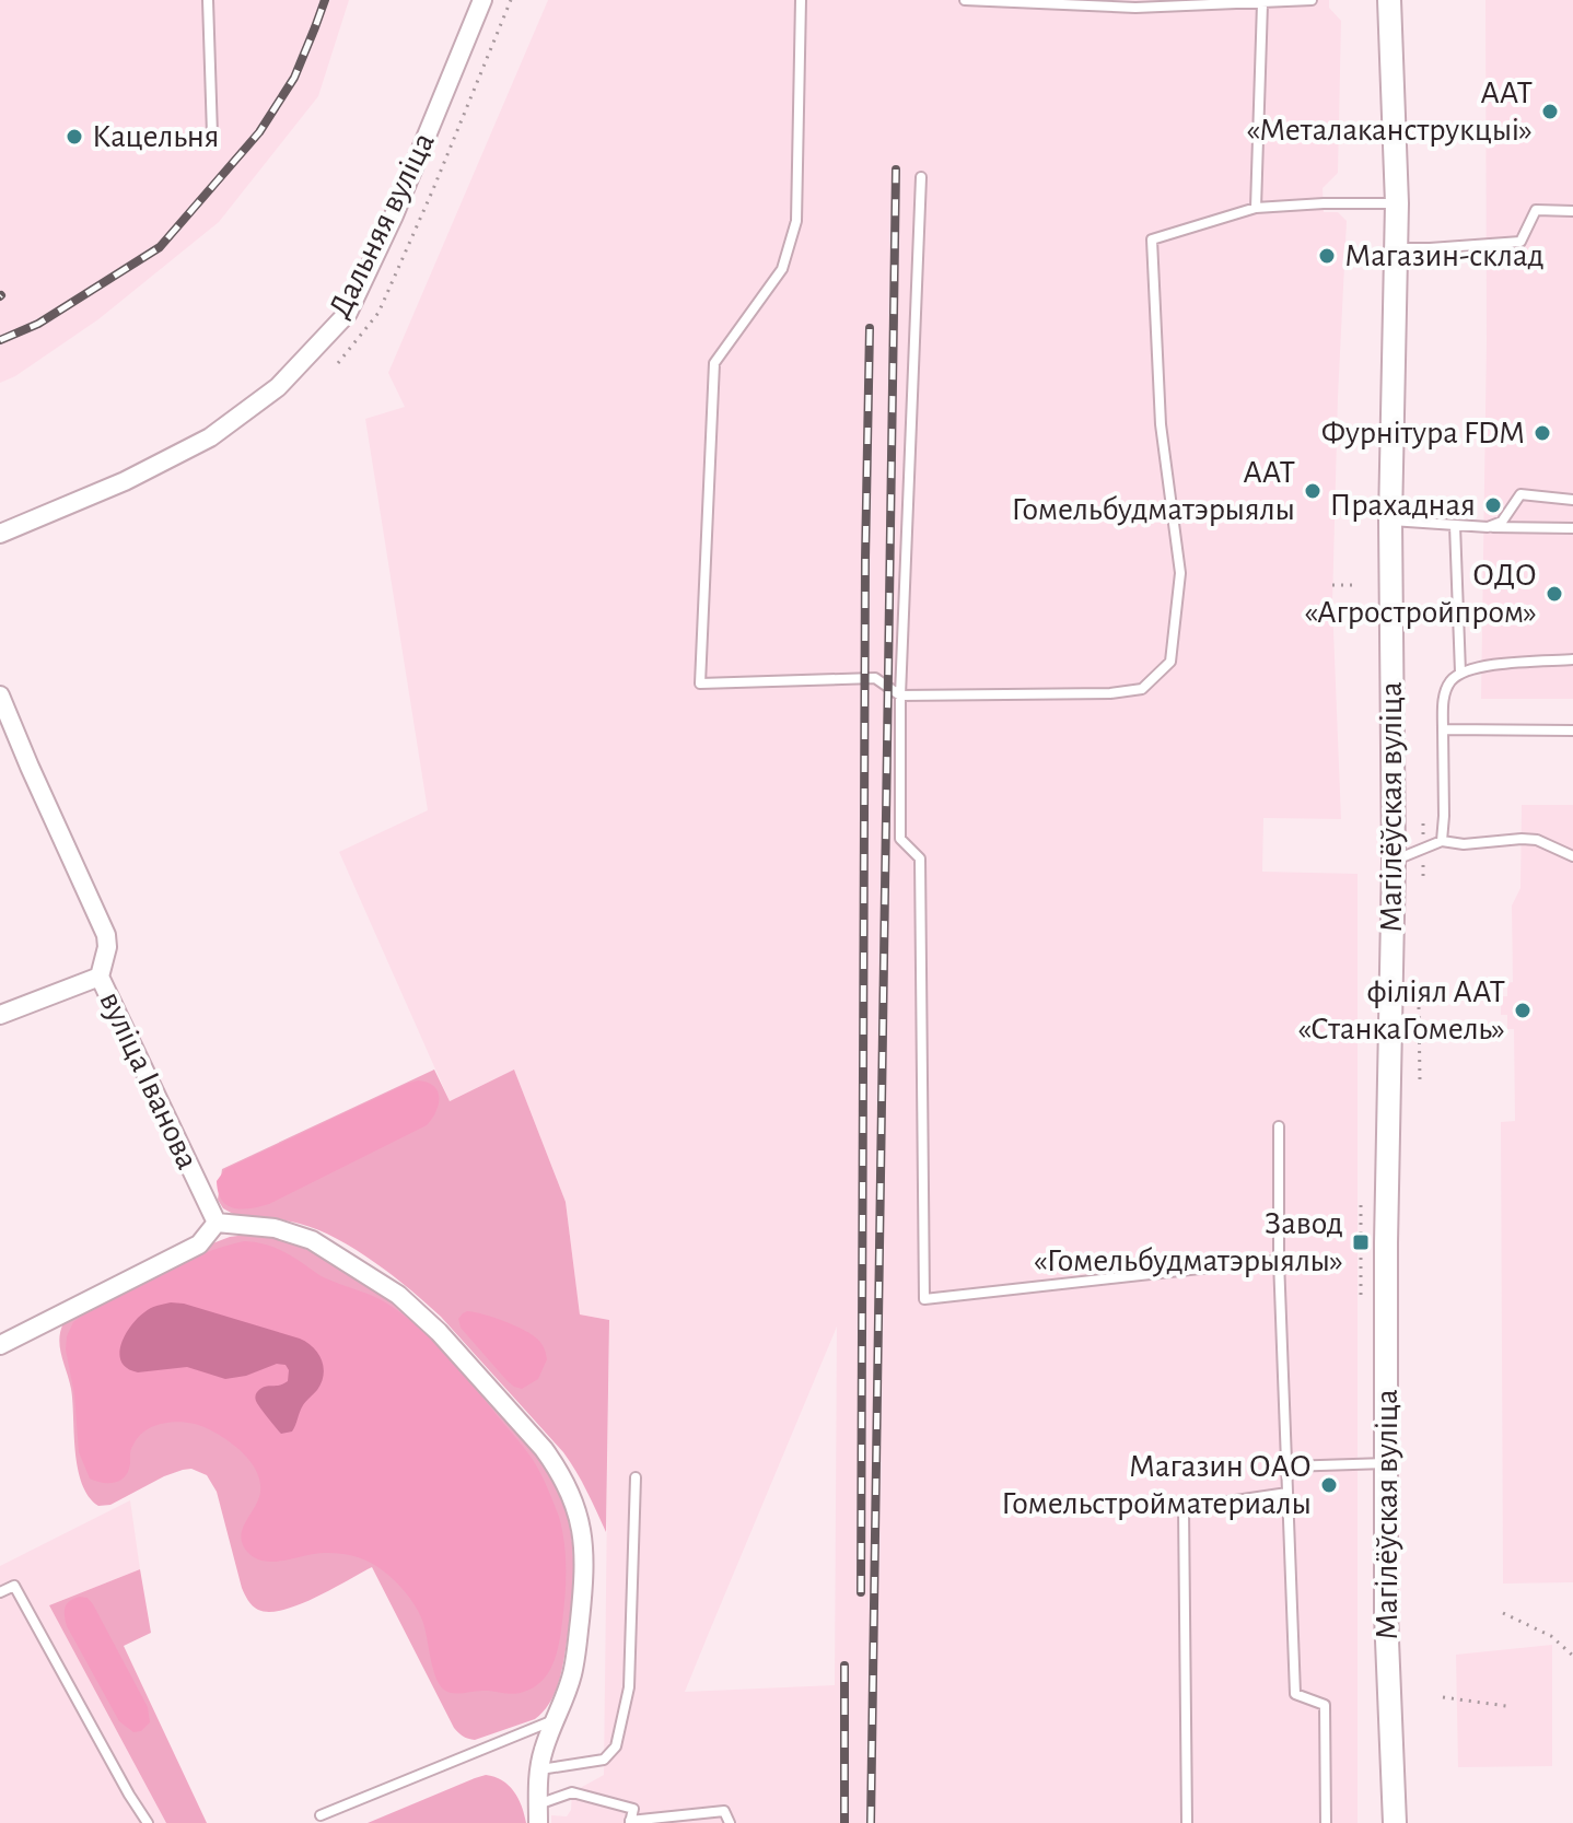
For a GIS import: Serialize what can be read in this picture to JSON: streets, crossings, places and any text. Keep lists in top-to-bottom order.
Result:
{
  "streets": {
    "street": ["Дальняя вуліца", "Магілёўская вуліца", "вуліца Іванова"]
  },
  "places": {
    "other": [
      "ААТ «Металаканструкцыі»",
      "Кацельня",
      "Магазин-склад",
      "Фурнітура FDM",
      "ААТ Гомельбудматэрыялы",
      "Прахадная",
      "ОДО «Агростройпром»",
      "філіял ААТ «СтанкаГомель»",
      "Магазин ОАО Гомельстройматериалы"
    ],
    "transit": ["Завод «Гомельбудматэрыялы»"]
  }
}
